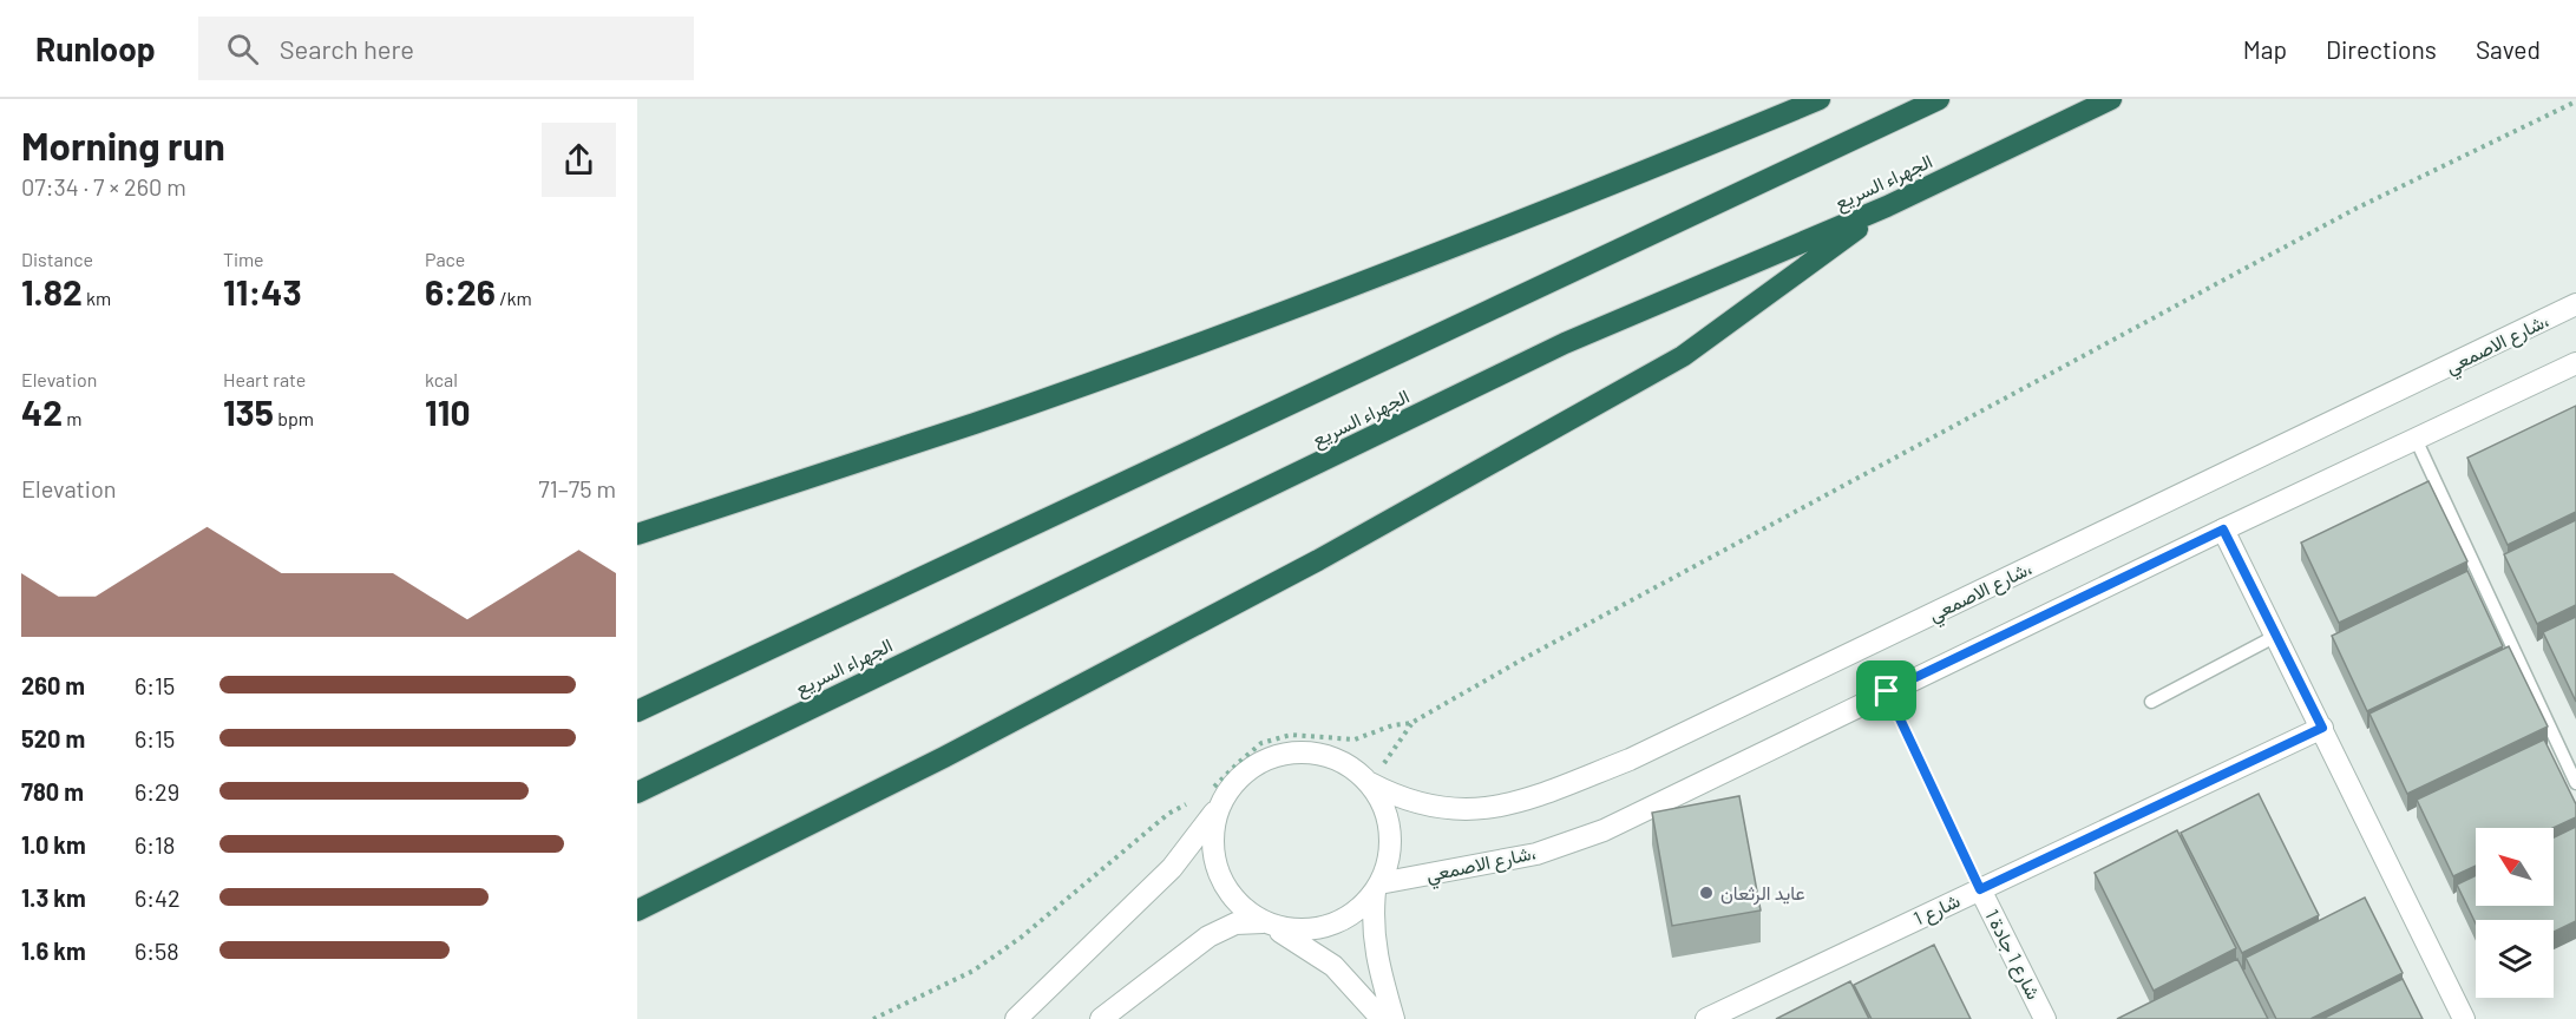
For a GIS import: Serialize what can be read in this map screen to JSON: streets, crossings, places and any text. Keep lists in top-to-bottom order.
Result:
{
  "streets": {
    "highway": ["الجهراء السريع"],
    "street": ["شارع الاصمعي،", "شارع 1", "شارع 1 جادة 1"]
  },
  "crossings": [
    ["شارع 1", "شارع 1 جادة 1"]
  ],
  "places": ["عايد الرثعان"],
  "north": "top left",
  "page": {
    "header": "Runloop",
    "search": "Search here",
    "nav": ["Map", "Directions", "Saved"],
    "heading": ["Morning run", "07:34 · 7 × 260 m"],
    "stats": [
      ["Distance", "1.82 km"],
      ["Time", "11:43"],
      ["Pace", "6:26 /km"],
      ["Elevation", "42 m"],
      ["Heart rate", "135 bpm"],
      ["kcal", "110"]
    ],
    "chart": ["Elevation", "71–75 m"],
    "list": [
      {
        "name": "260 m",
        "note": "6:15"
      },
      {
        "name": "520 m",
        "note": "6:15"
      },
      {
        "name": "780 m",
        "note": "6:29"
      },
      {
        "name": "1.0 km",
        "note": "6:18"
      },
      {
        "name": "1.3 km",
        "note": "6:42"
      },
      {
        "name": "1.6 km",
        "note": "6:58"
      }
    ]
  }
}
